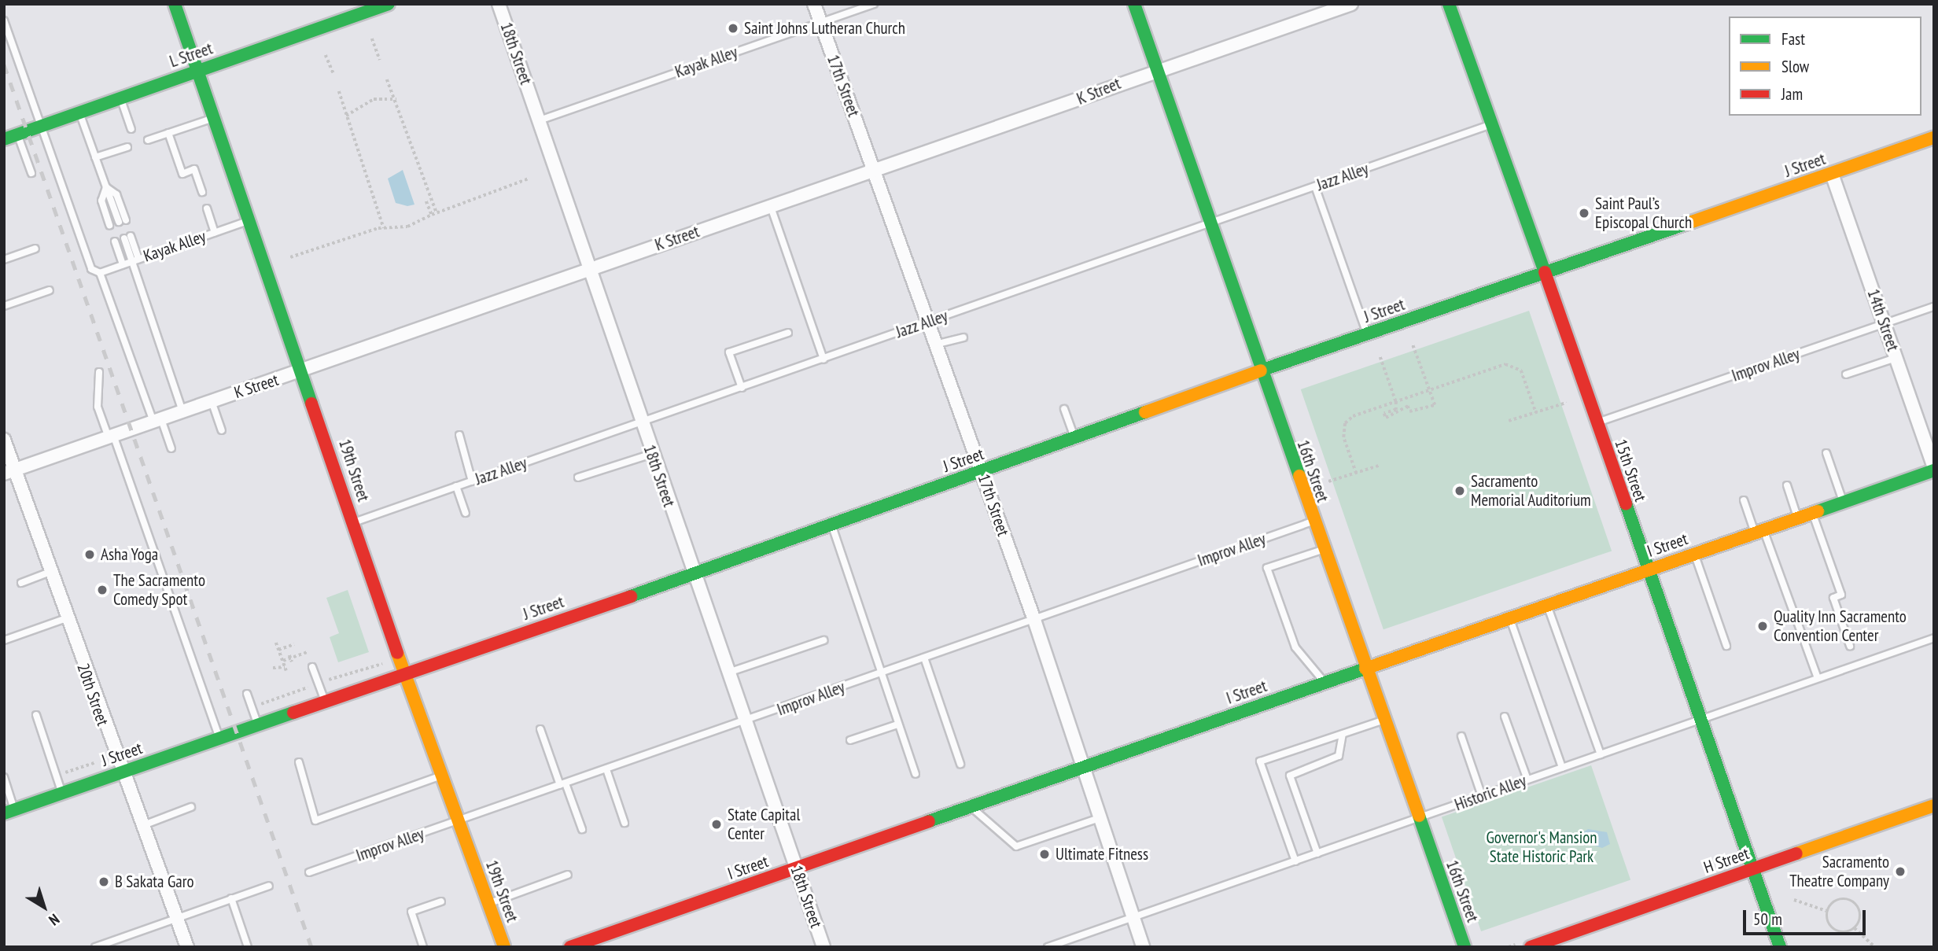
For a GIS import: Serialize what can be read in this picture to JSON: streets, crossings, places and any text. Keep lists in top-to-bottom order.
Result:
{
  "streets": {
    "main road": [
      "L Street",
      "J Street",
      "19th Street",
      "15th Street",
      "16th Street",
      "I Street",
      "H Street"
    ],
    "street": [
      "18th Street",
      "17th Street",
      "K Street",
      "14th Street",
      "20th Street"
    ],
    "lane": [
      "Kayak Alley",
      "Jazz Alley",
      "Improv Alley",
      "Historic Alley"
    ]
  },
  "crossings": [
    ["18th Street", "Kayak Alley"],
    ["18th Street", "K Street"],
    ["18th Street", "J Street"],
    ["18th Street", "Jazz Alley"],
    ["18th Street", "Improv Alley"],
    ["18th Street", "I Street"],
    ["L Street", "19th Street"],
    ["Kayak Alley", "17th Street"],
    ["Kayak Alley", "19th Street"],
    ["17th Street", "K Street"],
    ["17th Street", "J Street"],
    ["17th Street", "Jazz Alley"],
    ["17th Street", "Improv Alley"],
    ["17th Street", "I Street"],
    ["17th Street", "Historic Alley"],
    ["K Street", "19th Street"],
    ["K Street", "16th Street"],
    ["K Street", "20th Street"],
    ["J Street", "14th Street"],
    ["J Street", "19th Street"],
    ["J Street", "15th Street"],
    ["J Street", "16th Street"],
    ["J Street", "20th Street"],
    ["Jazz Alley", "19th Street"],
    ["Jazz Alley", "15th Street"],
    ["Jazz Alley", "16th Street"],
    ["14th Street", "Improv Alley"],
    ["14th Street", "I Street"],
    ["Improv Alley", "19th Street"],
    ["Improv Alley", "15th Street"],
    ["Improv Alley", "16th Street"],
    ["15th Street", "I Street"],
    ["15th Street", "Historic Alley"],
    ["15th Street", "H Street"],
    ["16th Street", "I Street"],
    ["16th Street", "Historic Alley"]
  ],
  "parks": ["Governor's Mansion State Historic Park"],
  "places": [
    "Saint Johns Lutheran Church",
    "Saint Paul’s Episcopal Church",
    "Sacramento Memorial Auditorium",
    "Asha Yoga",
    "The Sacramento Comedy Spot",
    "Quality Inn Sacramento Convention Center",
    "State Capital Center",
    "Ultimate Fitness",
    "Sacramento Theatre Company",
    "B Sakata Garo"
  ],
  "legend": ["Fast", "Slow", "Jam"],
  "scale_bar": "50 m",
  "north": "bottom right"
}
